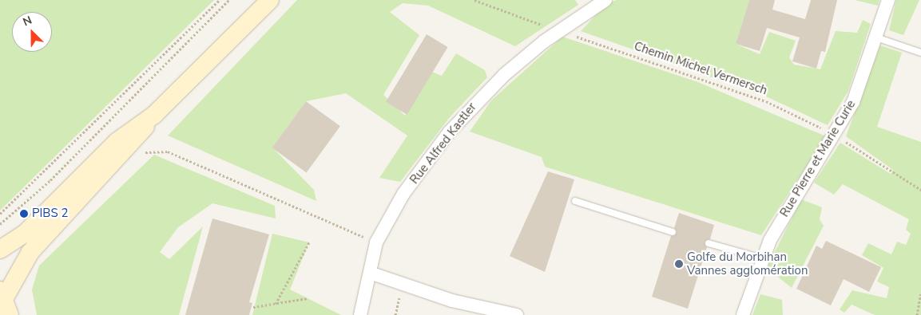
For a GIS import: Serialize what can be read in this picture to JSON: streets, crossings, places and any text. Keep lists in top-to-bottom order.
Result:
{
  "streets": {
    "street": ["Rue Alfred Kastler", "Rue Pierre et Marie Curie"],
    "path": ["Chemin Michel Vermersch"]
  },
  "places": ["PIBS 2", "Golfe du Morbihan Vannes agglomération"],
  "north": "top left"
}
